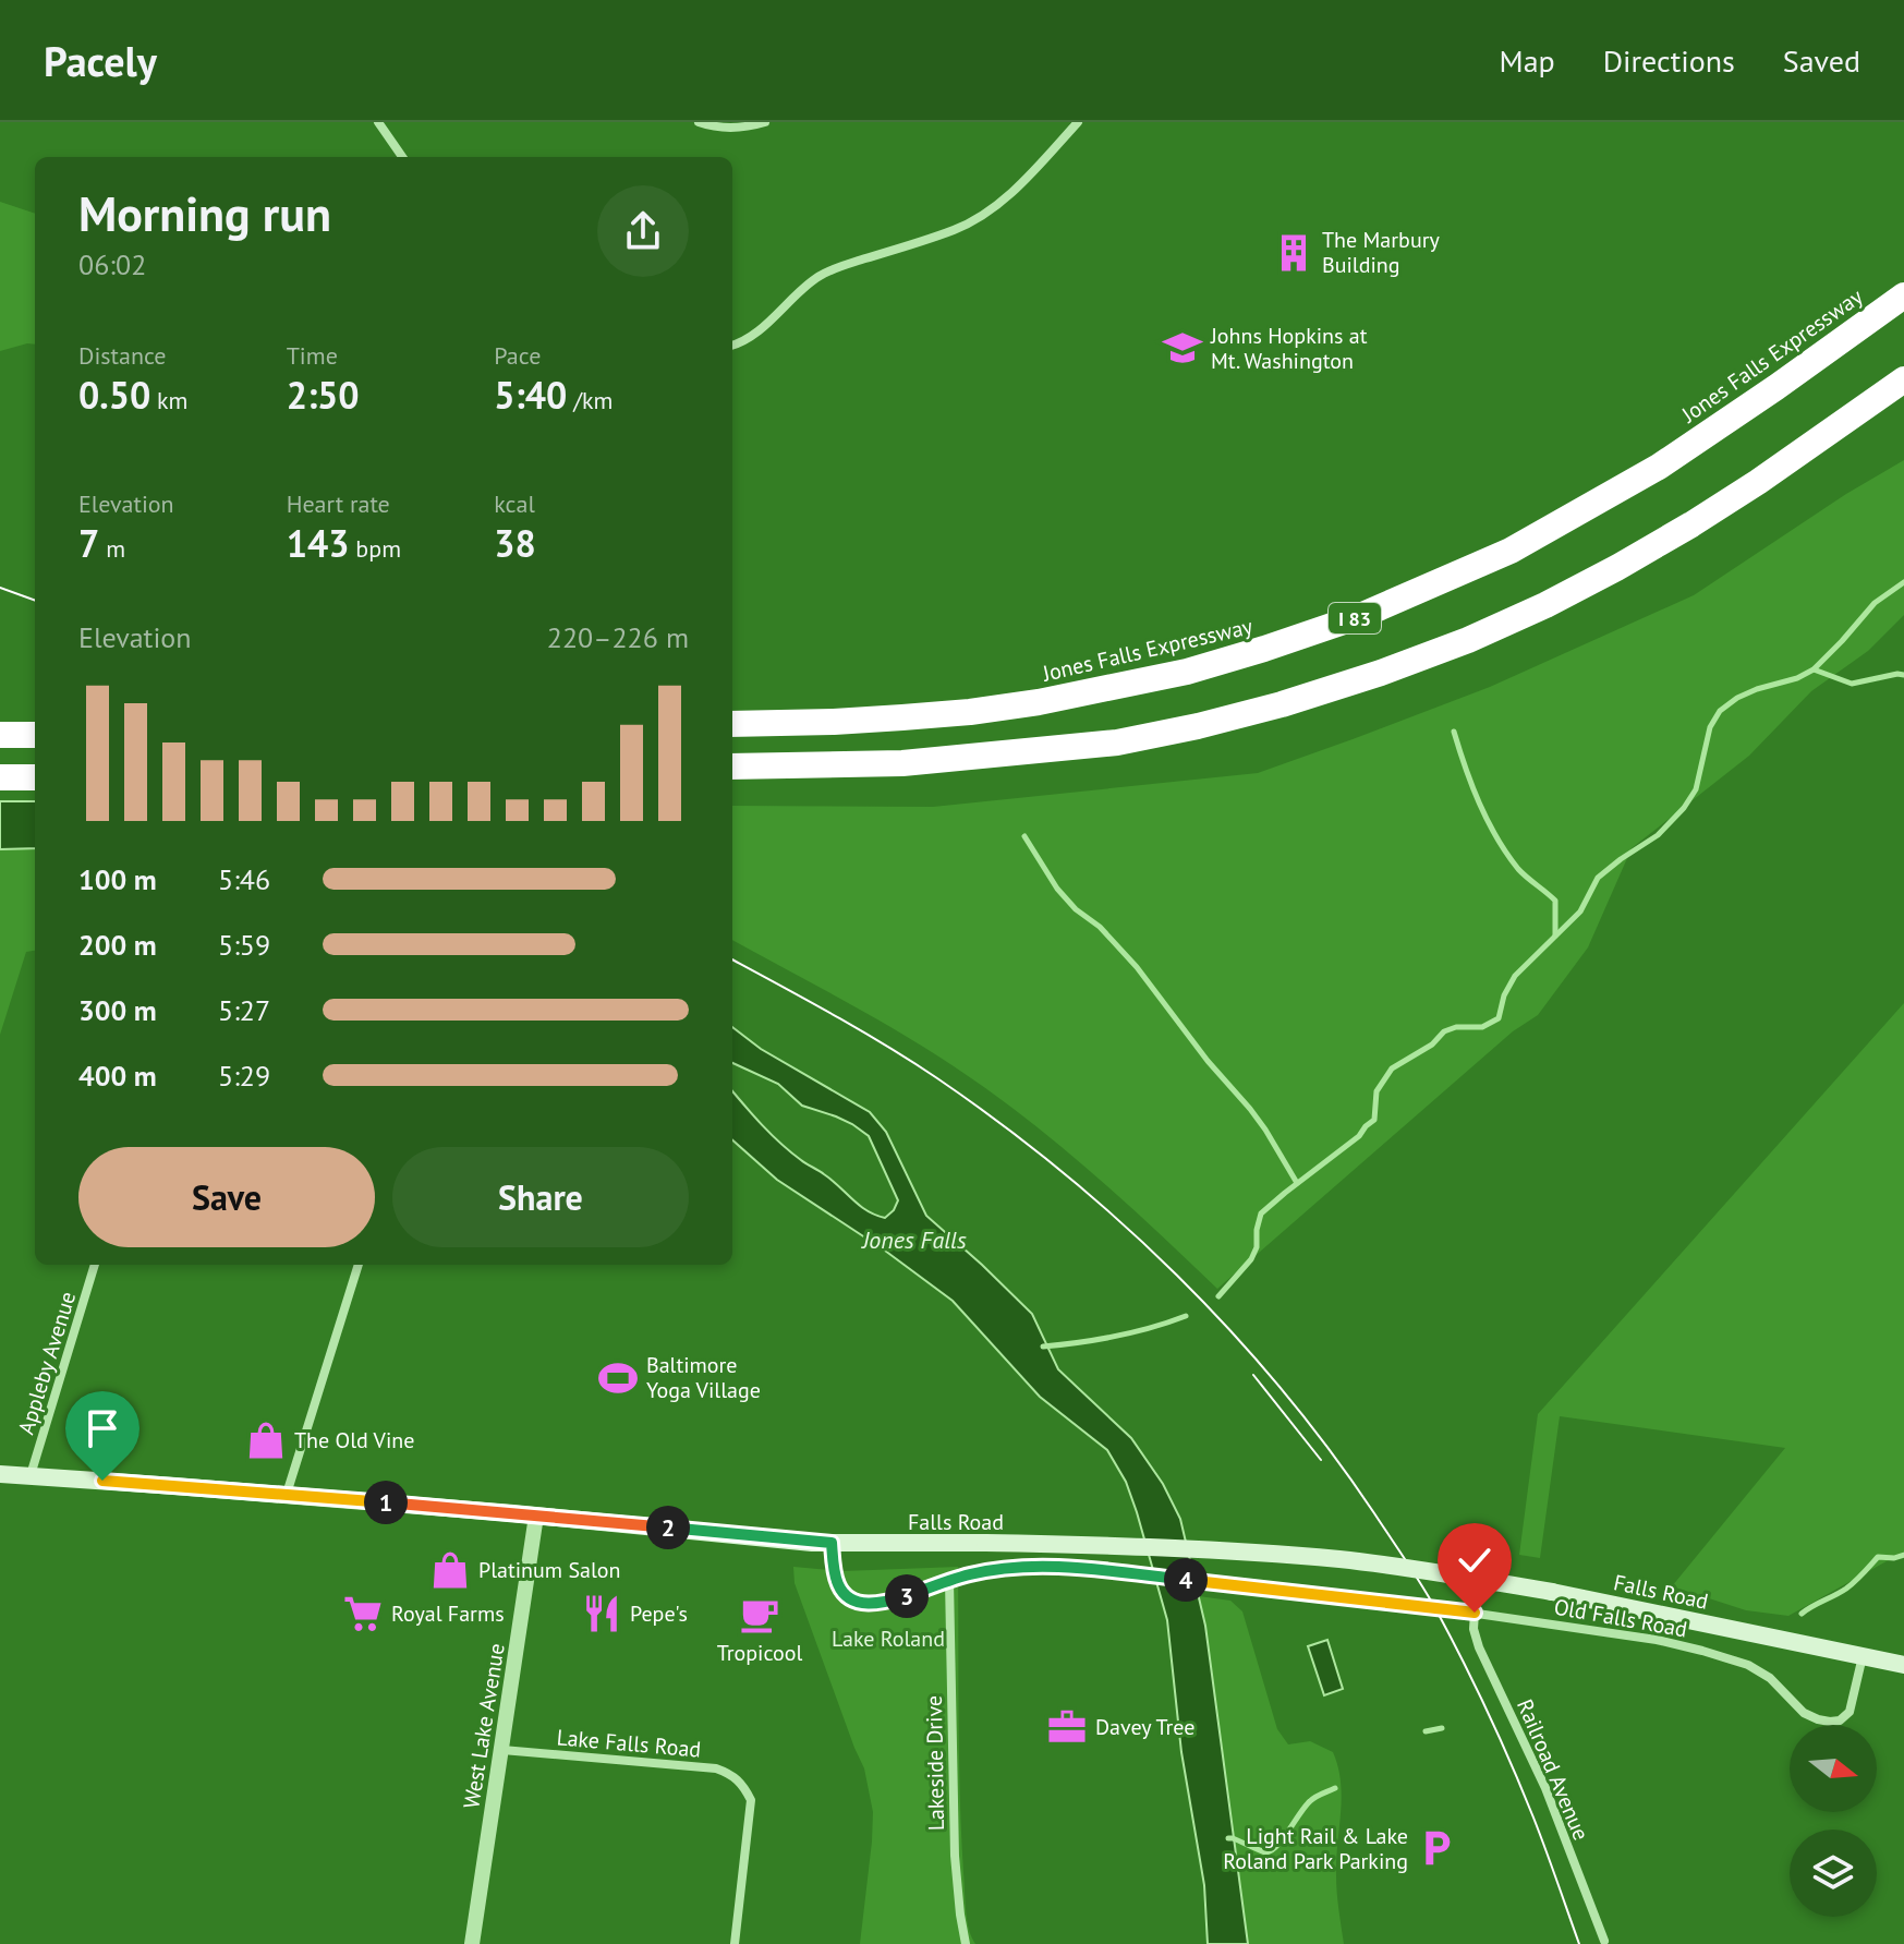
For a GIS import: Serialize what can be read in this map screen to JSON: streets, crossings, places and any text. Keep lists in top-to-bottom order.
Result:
{
  "streets": {
    "highway": ["Jones Falls Expressway", "I 83"],
    "main road": ["Falls Road"],
    "street": [
      "Appleby Avenue",
      "Old Falls Road",
      "West Lake Avenue",
      "Lake Falls Road",
      "Lakeside Drive",
      "Railroad Avenue"
    ]
  },
  "crossings": [
    ["Appleby Avenue", "Falls Road"],
    ["Falls Road", "Old Falls Road"],
    ["Falls Road", "West Lake Avenue"],
    ["Old Falls Road", "Lakeside Drive"],
    ["Old Falls Road", "Railroad Avenue"],
    ["West Lake Avenue", "Lake Falls Road"]
  ],
  "water": ["Jones Falls"],
  "parks": ["Lake Roland"],
  "places": {
    "building": ["The Marbury Building"],
    "school or university": ["Johns Hopkins at Mt. Washington"],
    "sports": ["Baltimore Yoga Village"],
    "shop": ["The Old Vine", "Platinum Salon"],
    "supermarket": ["Royal Farms"],
    "restaurant": ["Pepe's"],
    "cafe": ["Tropicool"],
    "office": ["Davey Tree"],
    "parking": ["Light Rail & Lake Roland Park Parking"]
  },
  "north": "right",
  "page": {
    "header": "Pacely",
    "nav": ["Map", "Directions", "Saved"],
    "heading": ["Morning run", "06:02"],
    "stats": [
      ["Distance", "0.50 km"],
      ["Time", "2:50"],
      ["Pace", "5:40 /km"],
      ["Elevation", "7 m"],
      ["Heart rate", "143 bpm"],
      ["kcal", "38"]
    ],
    "chart": ["Elevation", "220–226 m"],
    "list": [
      {
        "name": "100 m",
        "note": "5:46"
      },
      {
        "name": "200 m",
        "note": "5:59"
      },
      {
        "name": "300 m",
        "note": "5:27"
      },
      {
        "name": "400 m",
        "note": "5:29"
      }
    ],
    "buttons": ["Save", "Share"],
    "pins": [
      "1",
      "2",
      "4",
      "3"
    ]
  }
}
